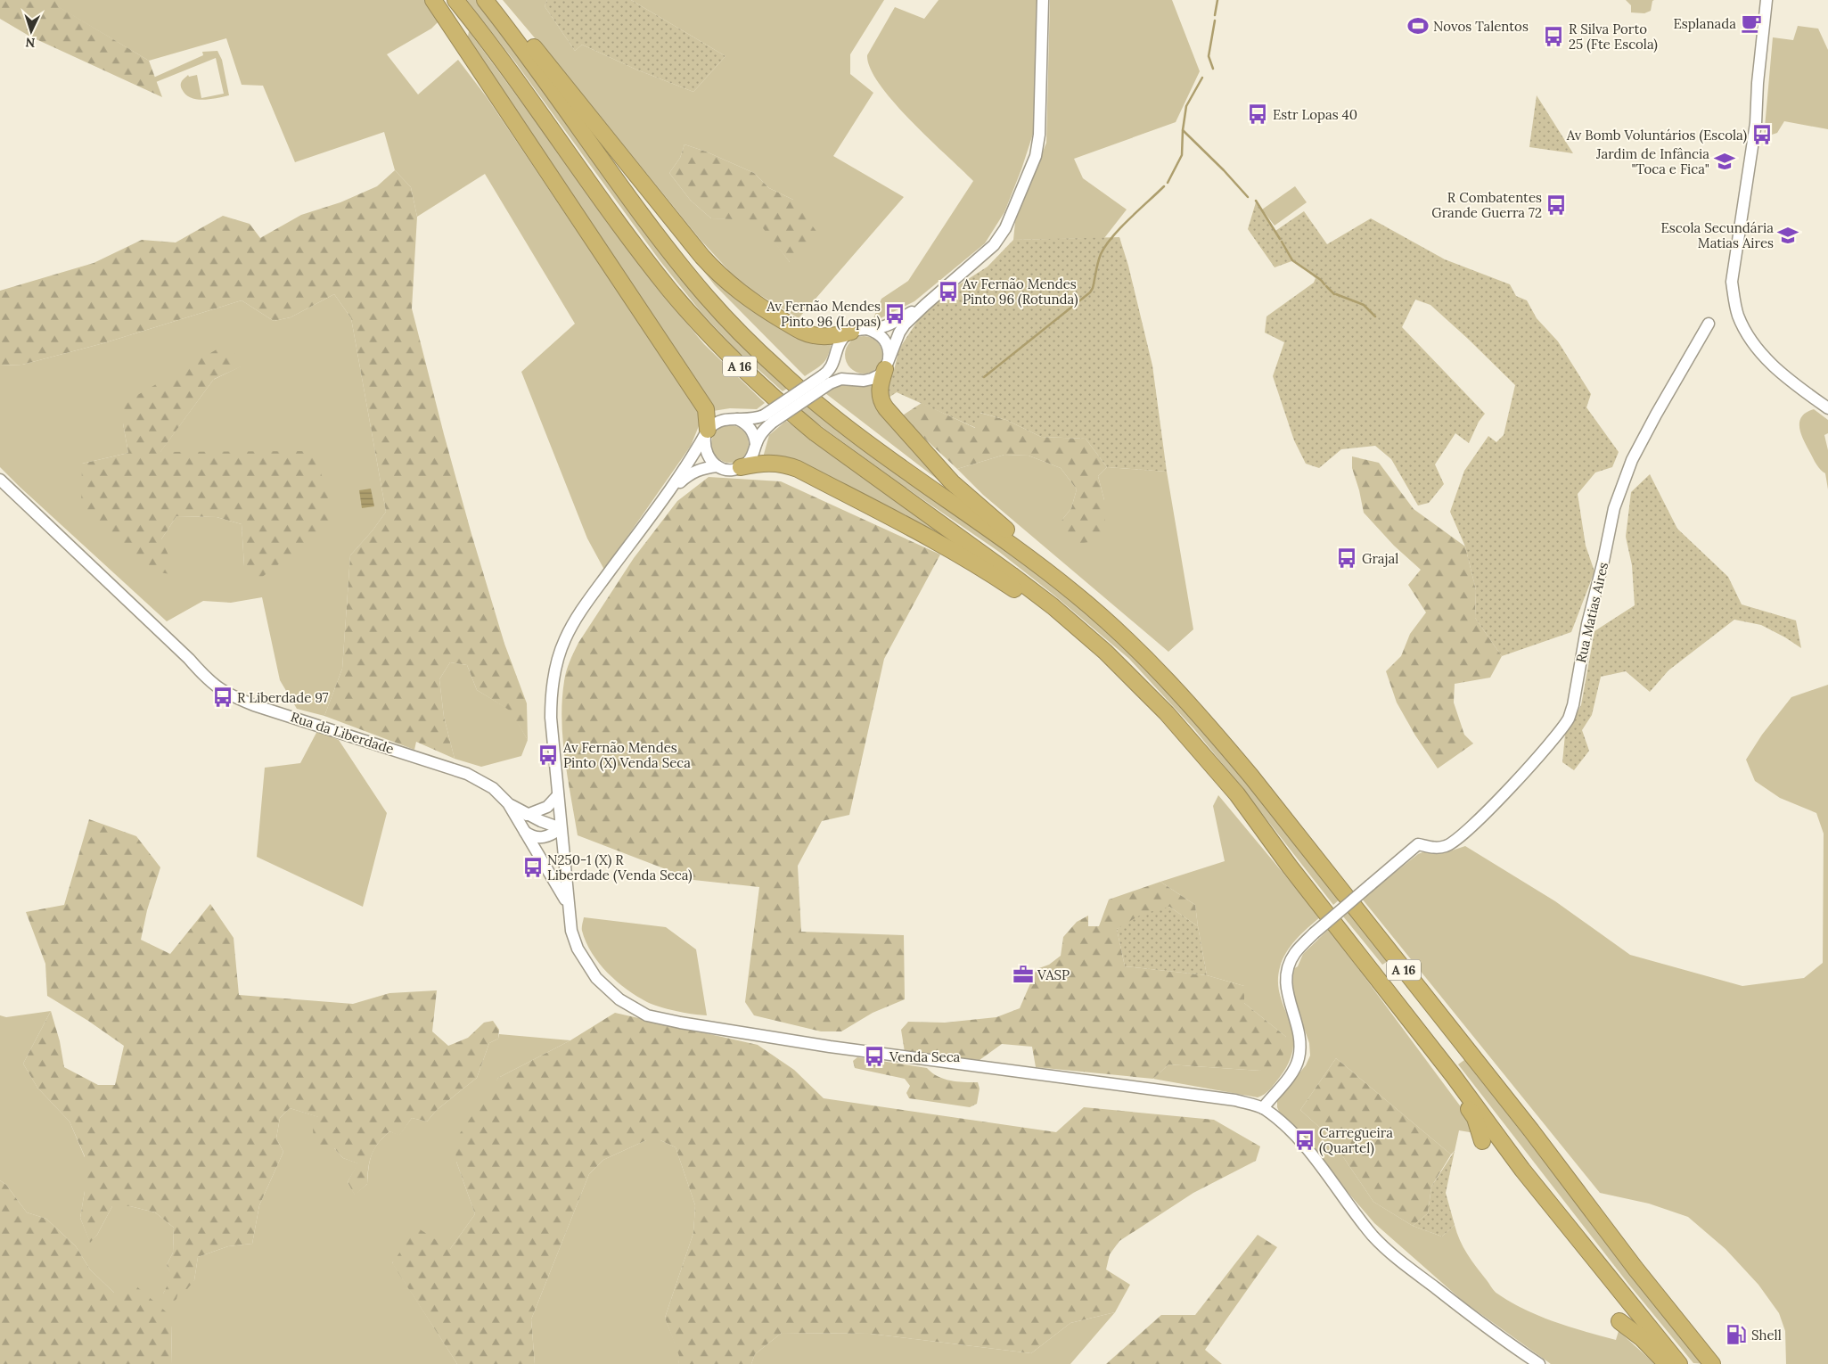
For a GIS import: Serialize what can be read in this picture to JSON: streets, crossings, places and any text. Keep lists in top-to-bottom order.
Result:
{
  "streets": {
    "highway": ["A 16"],
    "main road": ["Rua Matias Aires", "Rua da Liberdade"]
  },
  "places": {
    "cafe": ["Esplanada"],
    "sports": ["Novos Talentos"],
    "bus stop": [
      "R Silva Porto 25 (Fte Escola)",
      "Estr Lopas 40",
      "Av Bomb Voluntários (Escola)",
      "R Combatentes Grande Guerra 72",
      "Av Fernão Mendes Pinto 96 (Rotunda)",
      "Av Fernão Mendes Pinto 96 (Lopas)",
      "Grajal",
      "R Liberdade 97",
      "Av Fernão Mendes Pinto (X) Venda Seca",
      "N250-1 (X) R Liberdade (Venda Seca)",
      "Venda Seca",
      "Carregueira (Quartel)"
    ],
    "school or university": ["Jardim de Infância \"Toca e Fica\"", "Escola Secundária Matias Aires"],
    "office": ["VASP"],
    "fuel station": ["Shell"]
  },
  "north": "bottom"
}
